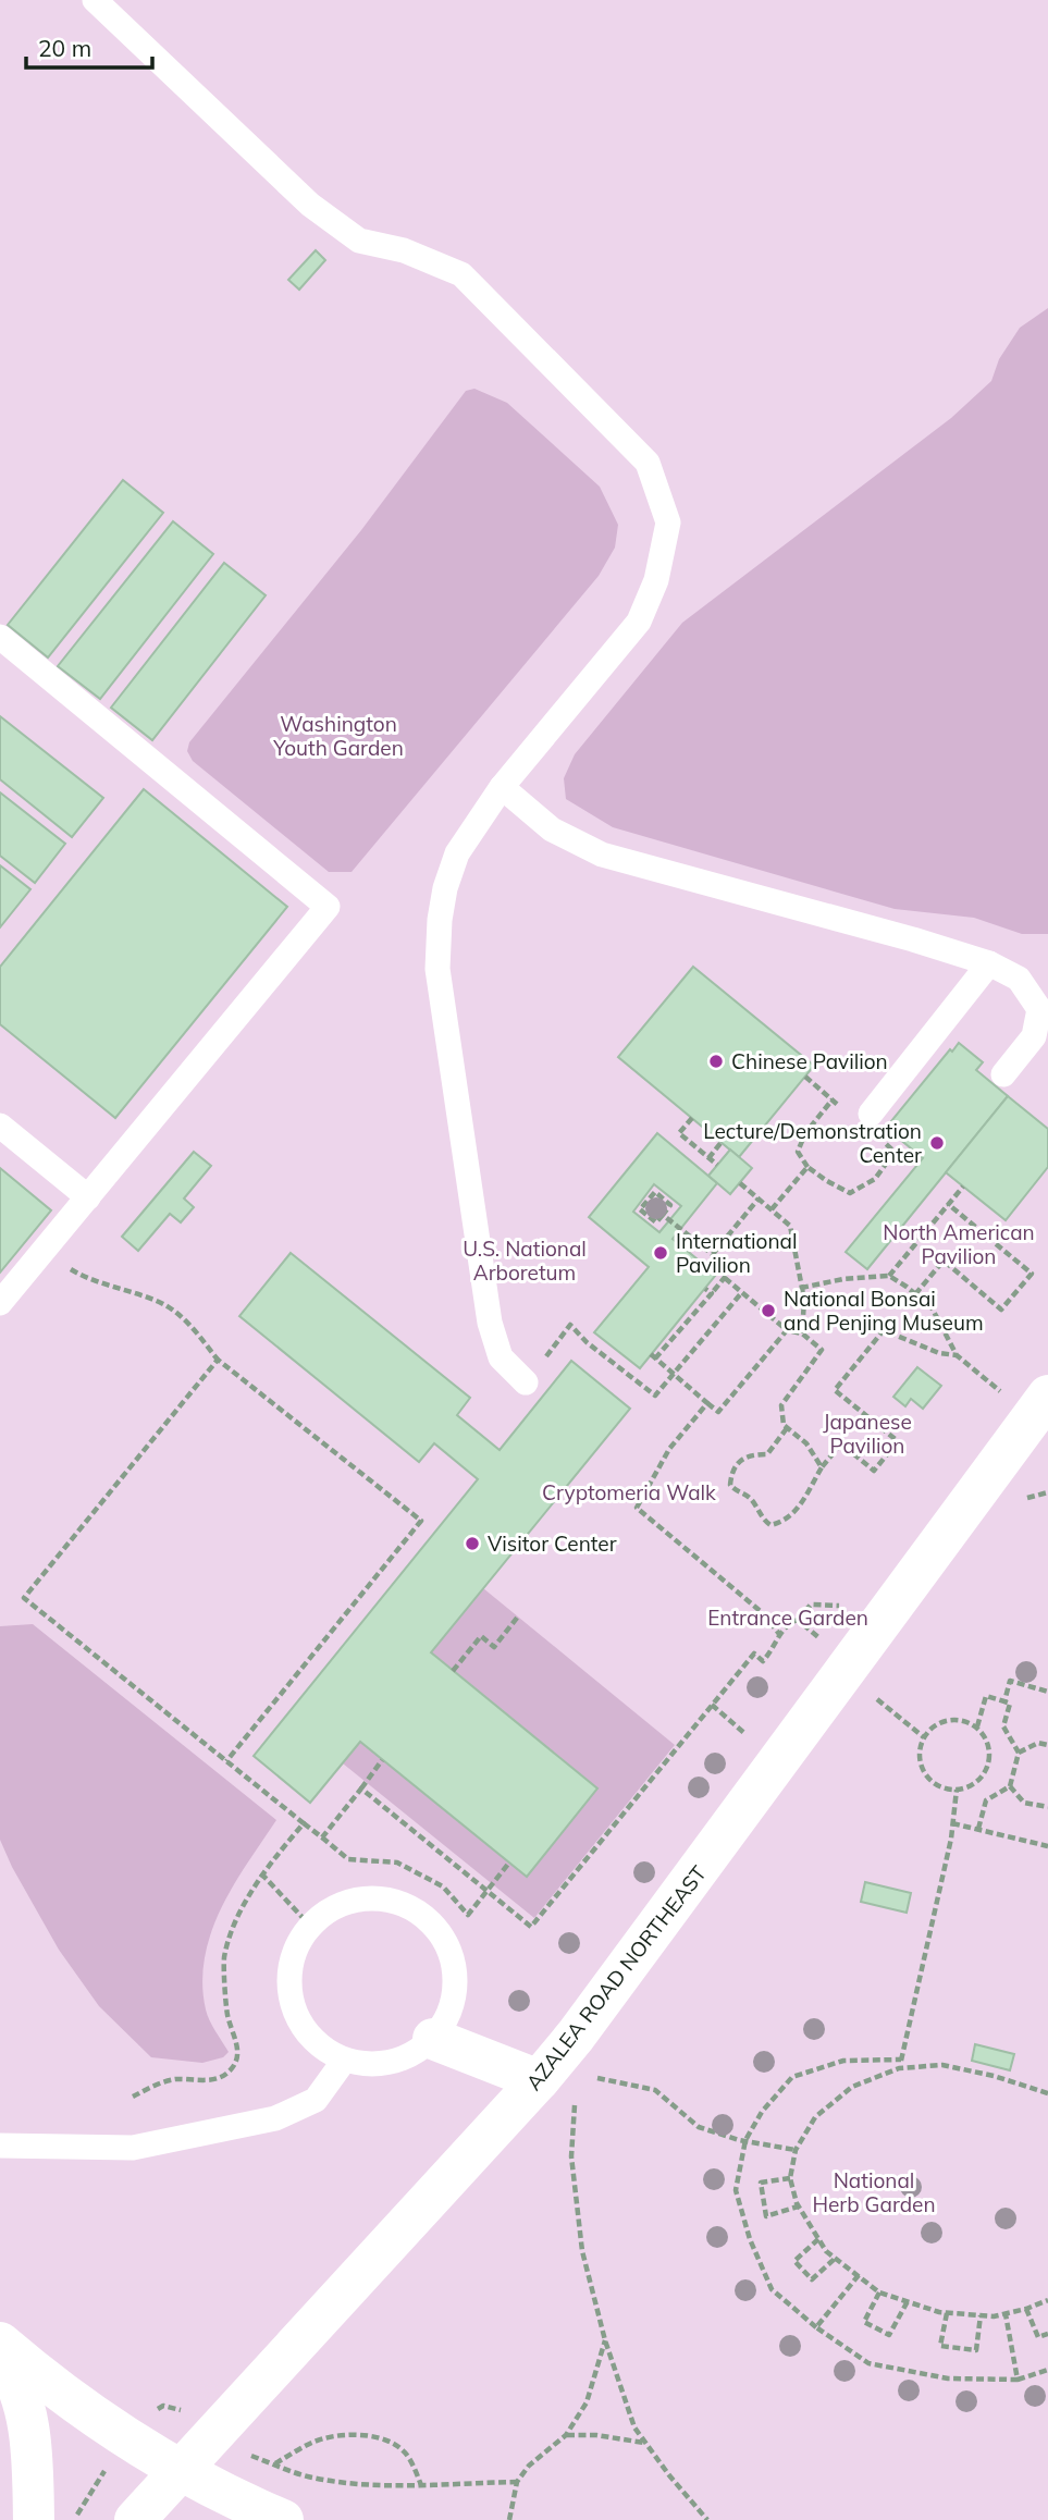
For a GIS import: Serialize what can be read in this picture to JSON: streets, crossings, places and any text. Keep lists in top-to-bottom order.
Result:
{
  "streets": {
    "street": ["AZALEA ROAD NORTHEAST"]
  },
  "parks": [
    "Washington Youth Garden",
    "North American Pavilion",
    "U.S. National Arboretum",
    "Japanese Pavilion",
    "Cryptomeria Walk",
    "Entrance Garden",
    "National Herb Garden"
  ],
  "places": [
    "Chinese Pavilion",
    "Lecture/Demonstration Center",
    "International Pavilion",
    "National Bonsai and Penjing Museum",
    "Visitor Center"
  ],
  "scale_bar": "20 m"
}
